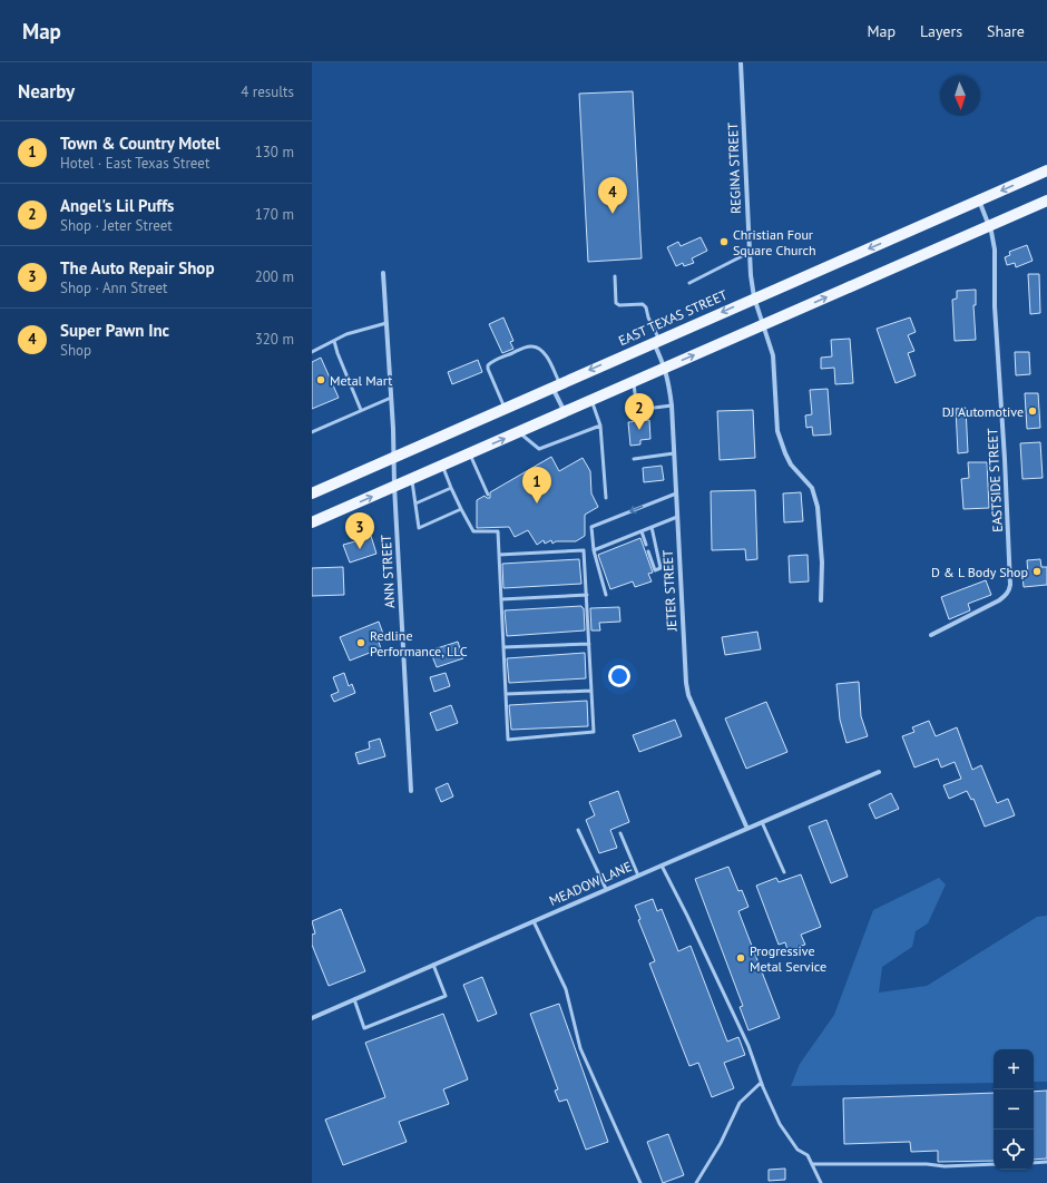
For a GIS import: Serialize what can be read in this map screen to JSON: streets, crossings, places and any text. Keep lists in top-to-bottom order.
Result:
{
  "streets": {
    "main road": ["EAST TEXAS STREET"],
    "street": [
      "REGINA STREET",
      "EASTSIDE STREET",
      "ANN STREET",
      "JETER STREET",
      "MEADOW LANE"
    ]
  },
  "crossings": [
    ["REGINA STREET", "EAST TEXAS STREET"],
    ["EAST TEXAS STREET", "EASTSIDE STREET"],
    ["EAST TEXAS STREET", "ANN STREET"],
    ["EAST TEXAS STREET", "JETER STREET"],
    ["JETER STREET", "MEADOW LANE"]
  ],
  "places": [
    "Christian Four Square Church",
    "Metal Mart",
    "DJ Automotive",
    "D & L Body Shop",
    "Redline Performance, LLC",
    "Progressive Metal Service"
  ],
  "north": "bottom",
  "page": {
    "header": "Map",
    "nav": ["Map", "Layers", "Share"],
    "heading": ["Nearby", "4 results"],
    "list": [
      {
        "mark": "1",
        "name": "Town & Country Motel",
        "note": "Hotel · East Texas Street",
        "value": "130 m"
      },
      {
        "mark": "2",
        "name": "Angel's Lil Puffs",
        "note": "Shop · Jeter Street",
        "value": "170 m"
      },
      {
        "mark": "3",
        "name": "The Auto Repair Shop",
        "note": "Shop · Ann Street",
        "value": "200 m"
      },
      {
        "mark": "4",
        "name": "Super Pawn Inc",
        "note": "Shop",
        "value": "320 m"
      }
    ],
    "pins": [
      "4",
      "2",
      "1",
      "3"
    ],
    "map_buttons": ["+", "−"]
  }
}
